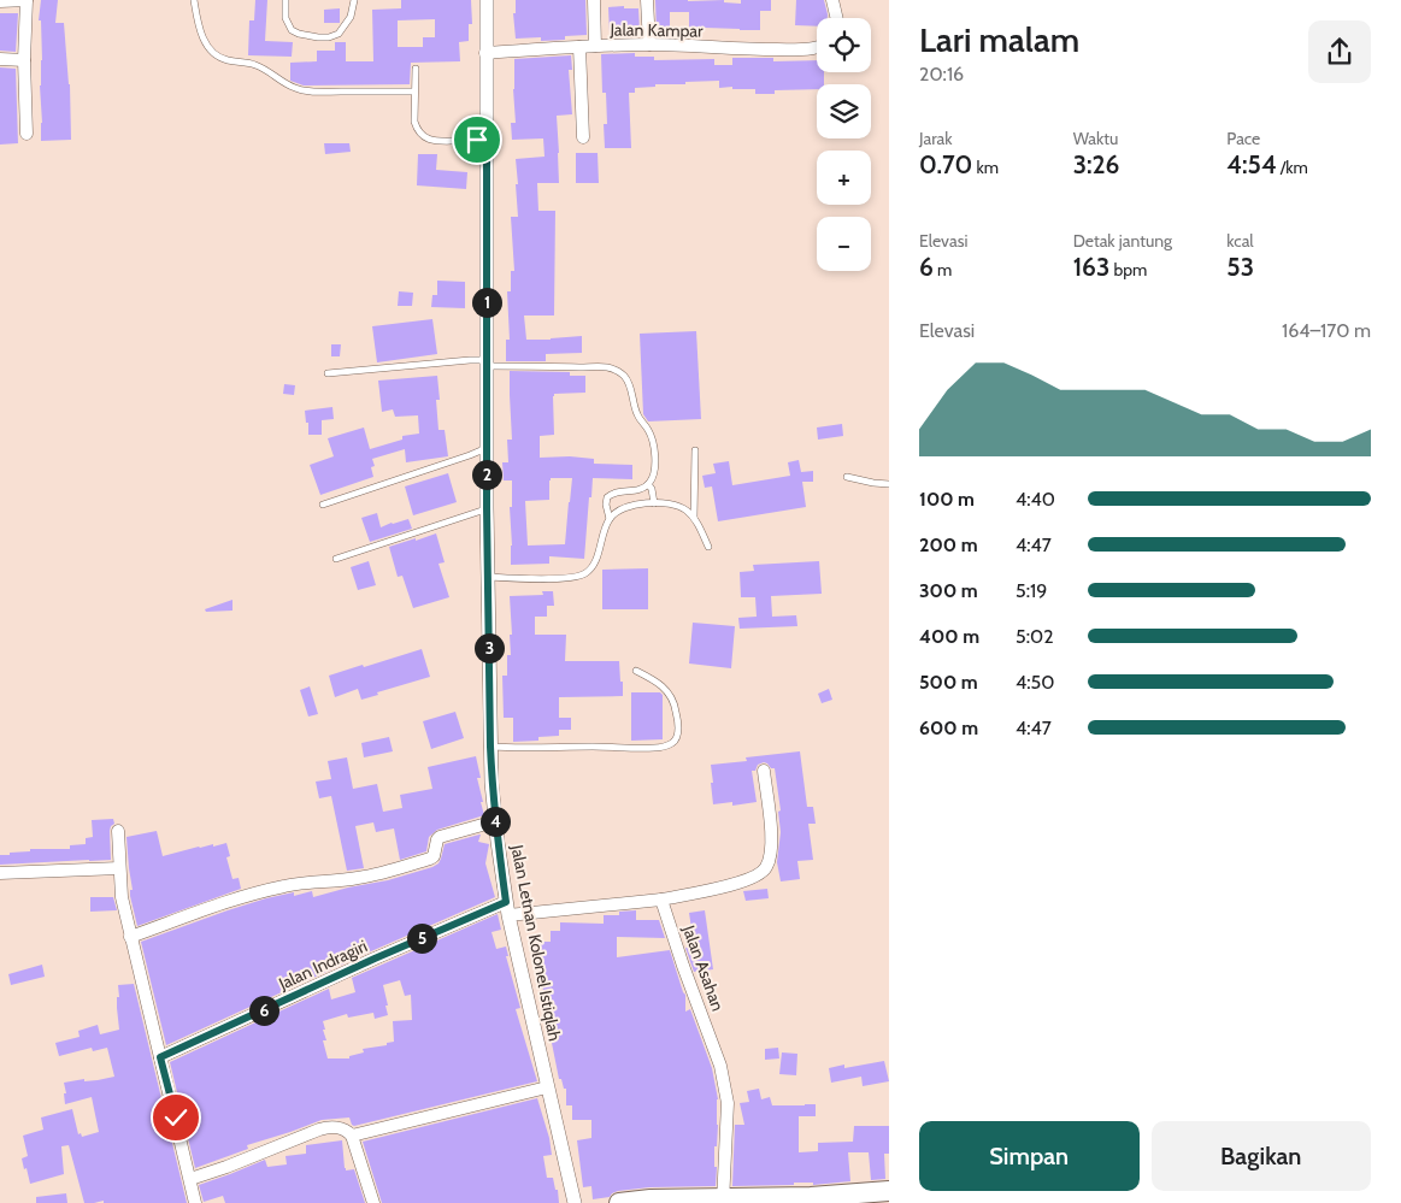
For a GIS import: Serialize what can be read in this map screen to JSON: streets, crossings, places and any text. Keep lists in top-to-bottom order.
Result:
{
  "streets": {
    "street": [
      "Jalan Kampar",
      "Jalan Letnan Kolonel Istiqlah",
      "Jalan Indragiri",
      "Jalan Asahan"
    ]
  },
  "crossings": [
    ["Jalan Kampar", "Jalan Letnan Kolonel Istiqlah"],
    ["Jalan Letnan Kolonel Istiqlah", "Jalan Indragiri"]
  ],
  "page": {
    "heading": ["Lari malam", "20:16"],
    "map_buttons": ["+", "−"],
    "stats": [
      ["Jarak", "0.70 km"],
      ["Waktu", "3:26"],
      ["Pace", "4:54 /km"],
      ["Elevasi", "6 m"],
      ["Detak jantung", "163 bpm"],
      ["kcal", "53"]
    ],
    "pins": [
      "1",
      "2",
      "3",
      "4",
      "5",
      "6"
    ],
    "chart": ["Elevasi", "164–170 m"],
    "list": [
      {
        "name": "100 m",
        "note": "4:40"
      },
      {
        "name": "200 m",
        "note": "4:47"
      },
      {
        "name": "300 m",
        "note": "5:19"
      },
      {
        "name": "400 m",
        "note": "5:02"
      },
      {
        "name": "500 m",
        "note": "4:50"
      },
      {
        "name": "600 m",
        "note": "4:47"
      }
    ],
    "buttons": ["Simpan", "Bagikan"]
  }
}
